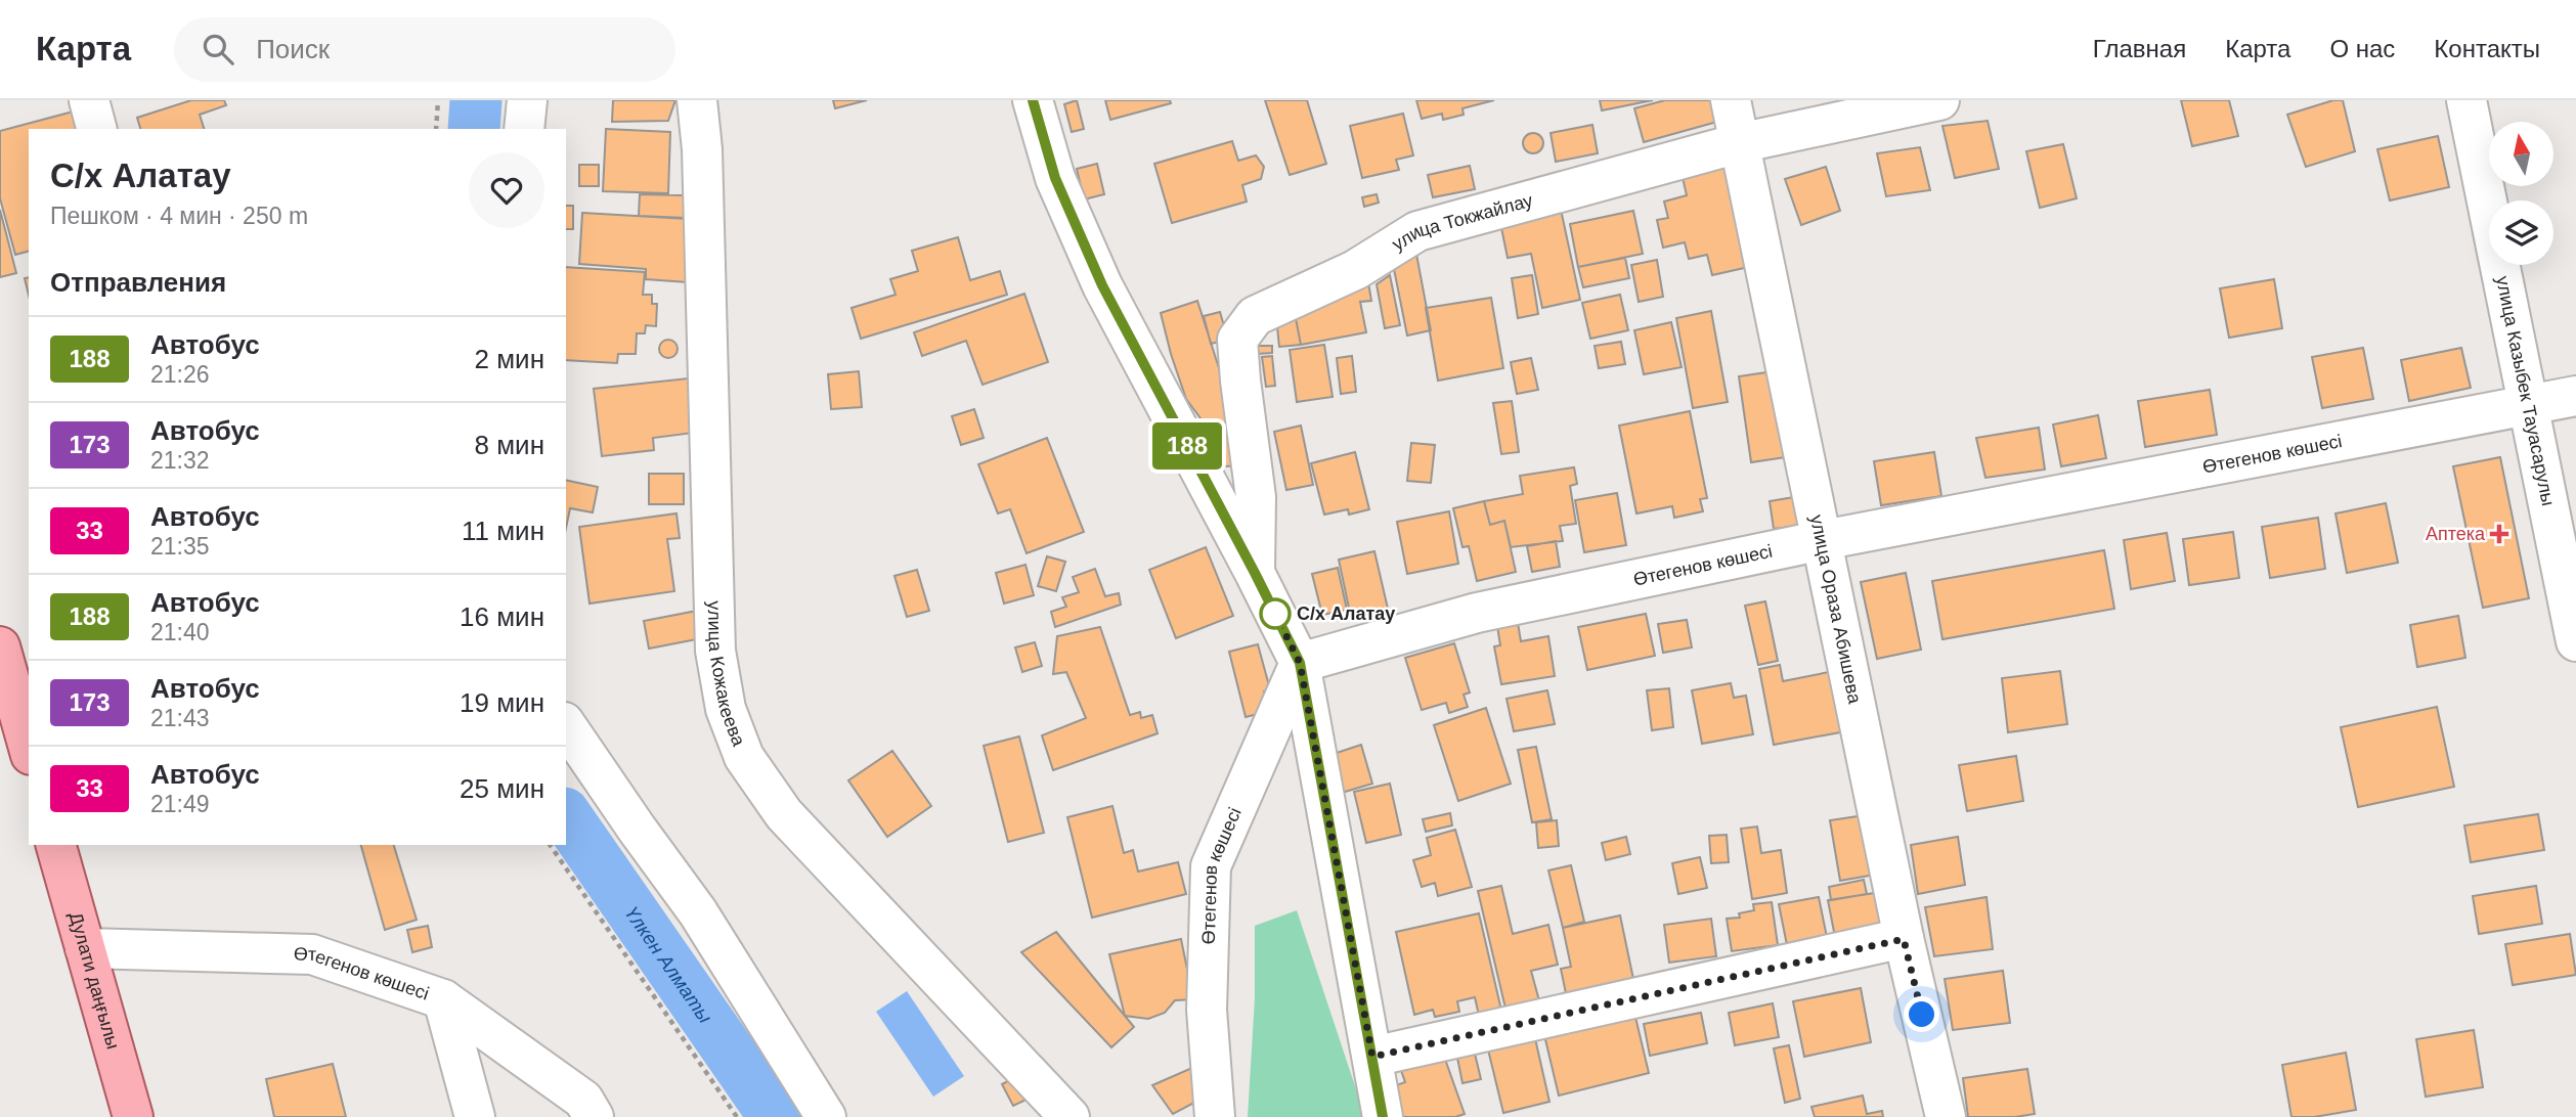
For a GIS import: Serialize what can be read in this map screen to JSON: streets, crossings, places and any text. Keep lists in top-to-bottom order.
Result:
{
  "streets": {
    "main road": ["Дулати даңғылы"],
    "street": [
      "улица Токжайлау",
      "улица Казыбек Тауасарулы",
      "Өтегенов көшесі",
      "улица Ораза Абишева",
      "улица Кожакеева"
    ]
  },
  "crossings": [
    ["улица Токжайлау", "улица Ораза Абишева"],
    ["улица Казыбек Тауасарулы", "Өтегенов көшесі"],
    ["Өтегенов көшесі", "улица Ораза Абишева"],
    ["Өтегенов көшесі", "Дулати даңғылы"]
  ],
  "water": ["Үлкен Алматы"],
  "places": {
    "health": ["Аптека"],
    "other": ["С/х Алатау"]
  },
  "lines": ["bus line 188"],
  "north": "top",
  "page": {
    "header": "Карта",
    "search": "Поиск",
    "nav": [
      "Главная",
      "Карта",
      "О нас",
      "Контакты"
    ],
    "on_map": "188",
    "heading": [
      ["С/х Алатау", "Пешком · 4 мин · 250 m"],
      "Отправления"
    ],
    "list": [
      {
        "mark": "188",
        "name": "Автобус",
        "note": "21:26",
        "value": "2 мин"
      },
      {
        "mark": "173",
        "name": "Автобус",
        "note": "21:32",
        "value": "8 мин"
      },
      {
        "mark": "33",
        "name": "Автобус",
        "note": "21:35",
        "value": "11 мин"
      },
      {
        "mark": "188",
        "name": "Автобус",
        "note": "21:40",
        "value": "16 мин"
      },
      {
        "mark": "173",
        "name": "Автобус",
        "note": "21:43",
        "value": "19 мин"
      },
      {
        "mark": "33",
        "name": "Автобус",
        "note": "21:49",
        "value": "25 мин"
      }
    ]
  }
}
